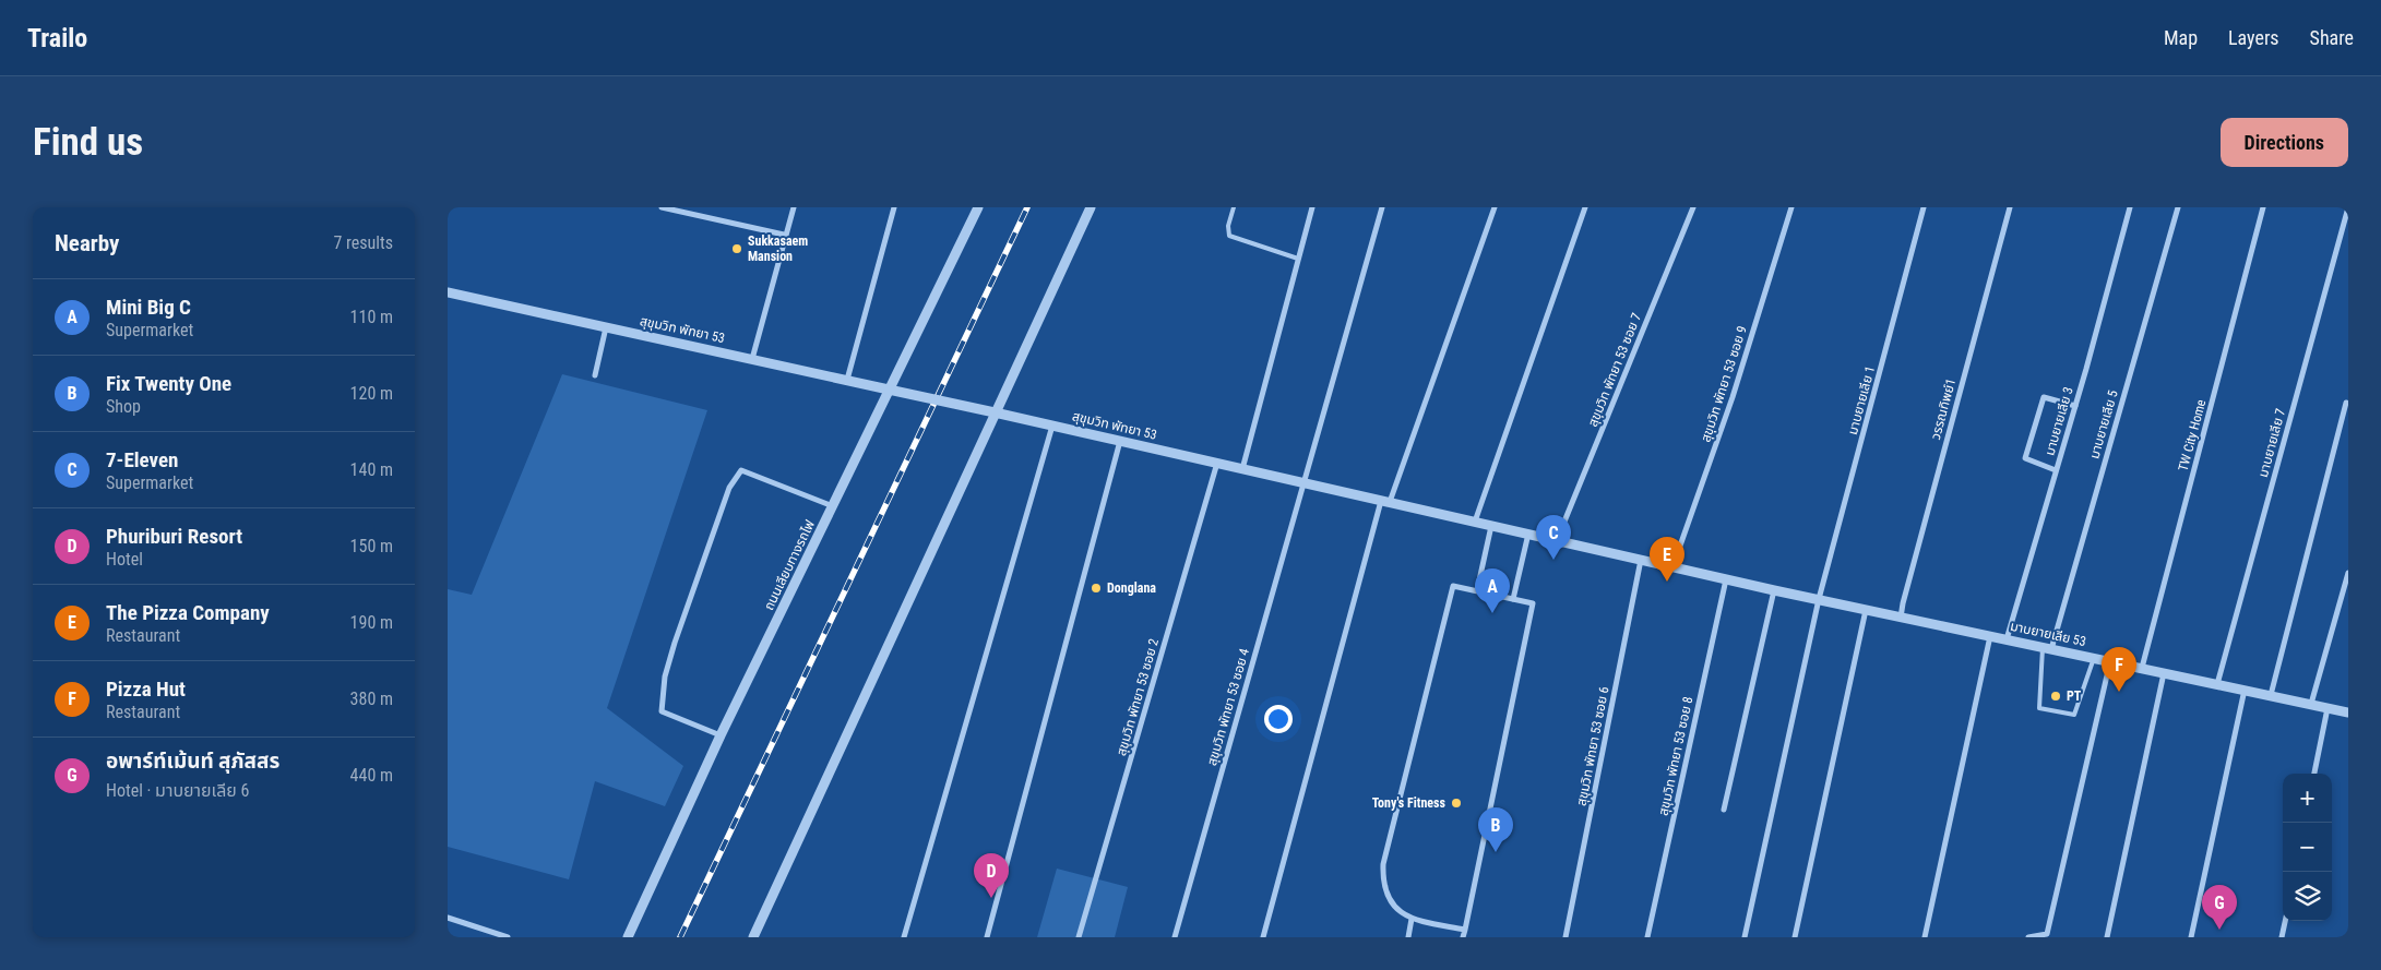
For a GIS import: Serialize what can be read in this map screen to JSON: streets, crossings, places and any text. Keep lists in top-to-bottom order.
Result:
{
  "streets": {
    "street": [
      "สุขุมวิท พัทยา 53",
      "สุขุมวิท พัทยา 53 ซอย 7",
      "สุขุมวิท พัทยา 53 ซอย 9",
      "มาบยายเลีย 1",
      "วรรณทิพย์1",
      "มาบยายเลีย 3",
      "มาบยายเลีย 5",
      "TW City Home",
      "มาบยายเลีย 7",
      "ถนนเลียบทางรถไฟ",
      "มาบยายเลีย 53",
      "สุขุมวิท พัทยา 53 ซอย 2",
      "สุขุมวิท พัทยา 53 ซอย 4",
      "สุขุมวิท พัทยา 53 ซอย 6",
      "สุขุมวิท พัทยา 53 ซอย 8"
    ]
  },
  "crossings": [
    ["สุขุมวิท พัทยา 53", "สุขุมวิท พัทยา 53 ซอย 7"],
    ["สุขุมวิท พัทยา 53", "สุขุมวิท พัทยา 53 ซอย 9"],
    ["สุขุมวิท พัทยา 53", "ถนนเลียบทางรถไฟ"],
    ["สุขุมวิท พัทยา 53", "มาบยายเลีย 53"],
    ["สุขุมวิท พัทยา 53", "สุขุมวิท พัทยา 53 ซอย 2"],
    ["สุขุมวิท พัทยา 53", "สุขุมวิท พัทยา 53 ซอย 4"],
    ["สุขุมวิท พัทยา 53", "สุขุมวิท พัทยา 53 ซอย 6"],
    ["สุขุมวิท พัทยา 53", "สุขุมวิท พัทยา 53 ซอย 8"],
    ["มาบยายเลีย 1", "มาบยายเลีย 53"],
    ["วรรณทิพย์1", "มาบยายเลีย 53"],
    ["มาบยายเลีย 3", "มาบยายเลีย 53"],
    ["มาบยายเลีย 5", "มาบยายเลีย 53"],
    ["TW City Home", "มาบยายเลีย 53"],
    ["มาบยายเลีย 7", "มาบยายเลีย 53"]
  ],
  "places": [
    "Sukkasaem Mansion",
    "Donglana",
    "PT",
    "Tony's Fitness"
  ],
  "page": {
    "header": "Trailo",
    "nav": ["Map", "Layers", "Share"],
    "buttons": "Directions",
    "title": "Find us",
    "heading": ["Nearby", "7 results"],
    "list": [
      {
        "mark": "A",
        "name": "Mini Big C",
        "note": "Supermarket",
        "value": "110 m"
      },
      {
        "mark": "B",
        "name": "Fix Twenty One",
        "note": "Shop",
        "value": "120 m"
      },
      {
        "mark": "C",
        "name": "7-Eleven",
        "note": "Supermarket",
        "value": "140 m"
      },
      {
        "mark": "D",
        "name": "Phuriburi Resort",
        "note": "Hotel",
        "value": "150 m"
      },
      {
        "mark": "E",
        "name": "The Pizza Company",
        "note": "Restaurant",
        "value": "190 m"
      },
      {
        "mark": "F",
        "name": "Pizza Hut",
        "note": "Restaurant",
        "value": "380 m"
      },
      {
        "mark": "G",
        "name": "อพาร์ท์เม้นท์ สุภัสสร",
        "note": "Hotel · มาบยายเลีย 6",
        "value": "440 m"
      }
    ],
    "pins": [
      "C",
      "E",
      "A",
      "F",
      "B",
      "D",
      "G"
    ],
    "map_buttons": ["+", "−"]
  }
}
